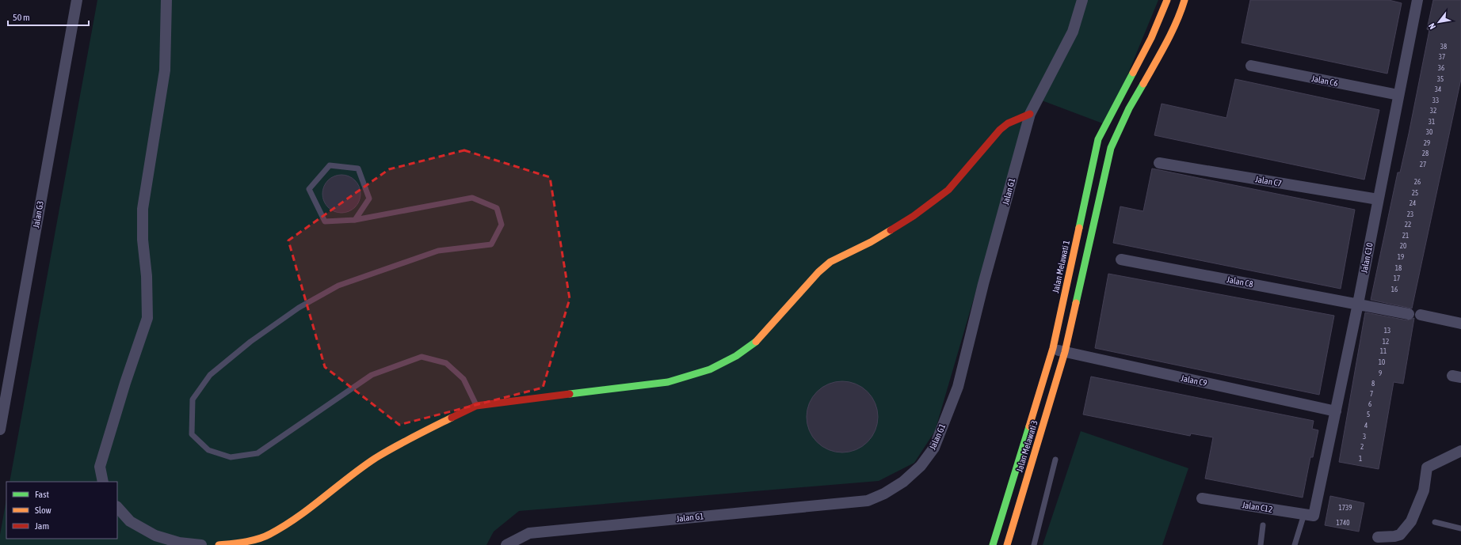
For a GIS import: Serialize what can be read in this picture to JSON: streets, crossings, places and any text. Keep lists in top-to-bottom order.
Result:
{
  "streets": {
    "street": [
      "Jalan C6",
      "Jalan C7",
      "Jalan G1",
      "Jalan G3",
      "Jalan C10",
      "Jalan Melawati 1",
      "Jalan C8",
      "Jalan C9",
      "Jalan Melawati 3",
      "Jalan C12"
    ]
  },
  "crossings": [
    ["Jalan C6", "Jalan C10"],
    ["Jalan C7", "Jalan C10"],
    ["Jalan C10", "Jalan C8"],
    ["Jalan C10", "Jalan C9"],
    ["Jalan C10", "Jalan C12"],
    ["Jalan Melawati 1", "Jalan C9"],
    ["Jalan C9", "Jalan Melawati 3"]
  ],
  "house_numbers": [
    "38",
    "37",
    "36",
    "35",
    "34",
    "33",
    "32",
    "31",
    "30",
    "29",
    "28",
    "27",
    "26",
    "25",
    "24",
    "23",
    "22",
    "21",
    "20",
    "19",
    "18",
    "17",
    "16",
    "13",
    "12",
    "11",
    "10",
    "9",
    "8",
    "7",
    "6",
    "5",
    "4",
    "3",
    "2",
    "1",
    "1739",
    "1740"
  ],
  "legend": ["Fast", "Slow", "Jam"],
  "scale_bar": "50 m",
  "north": "bottom left"
}
